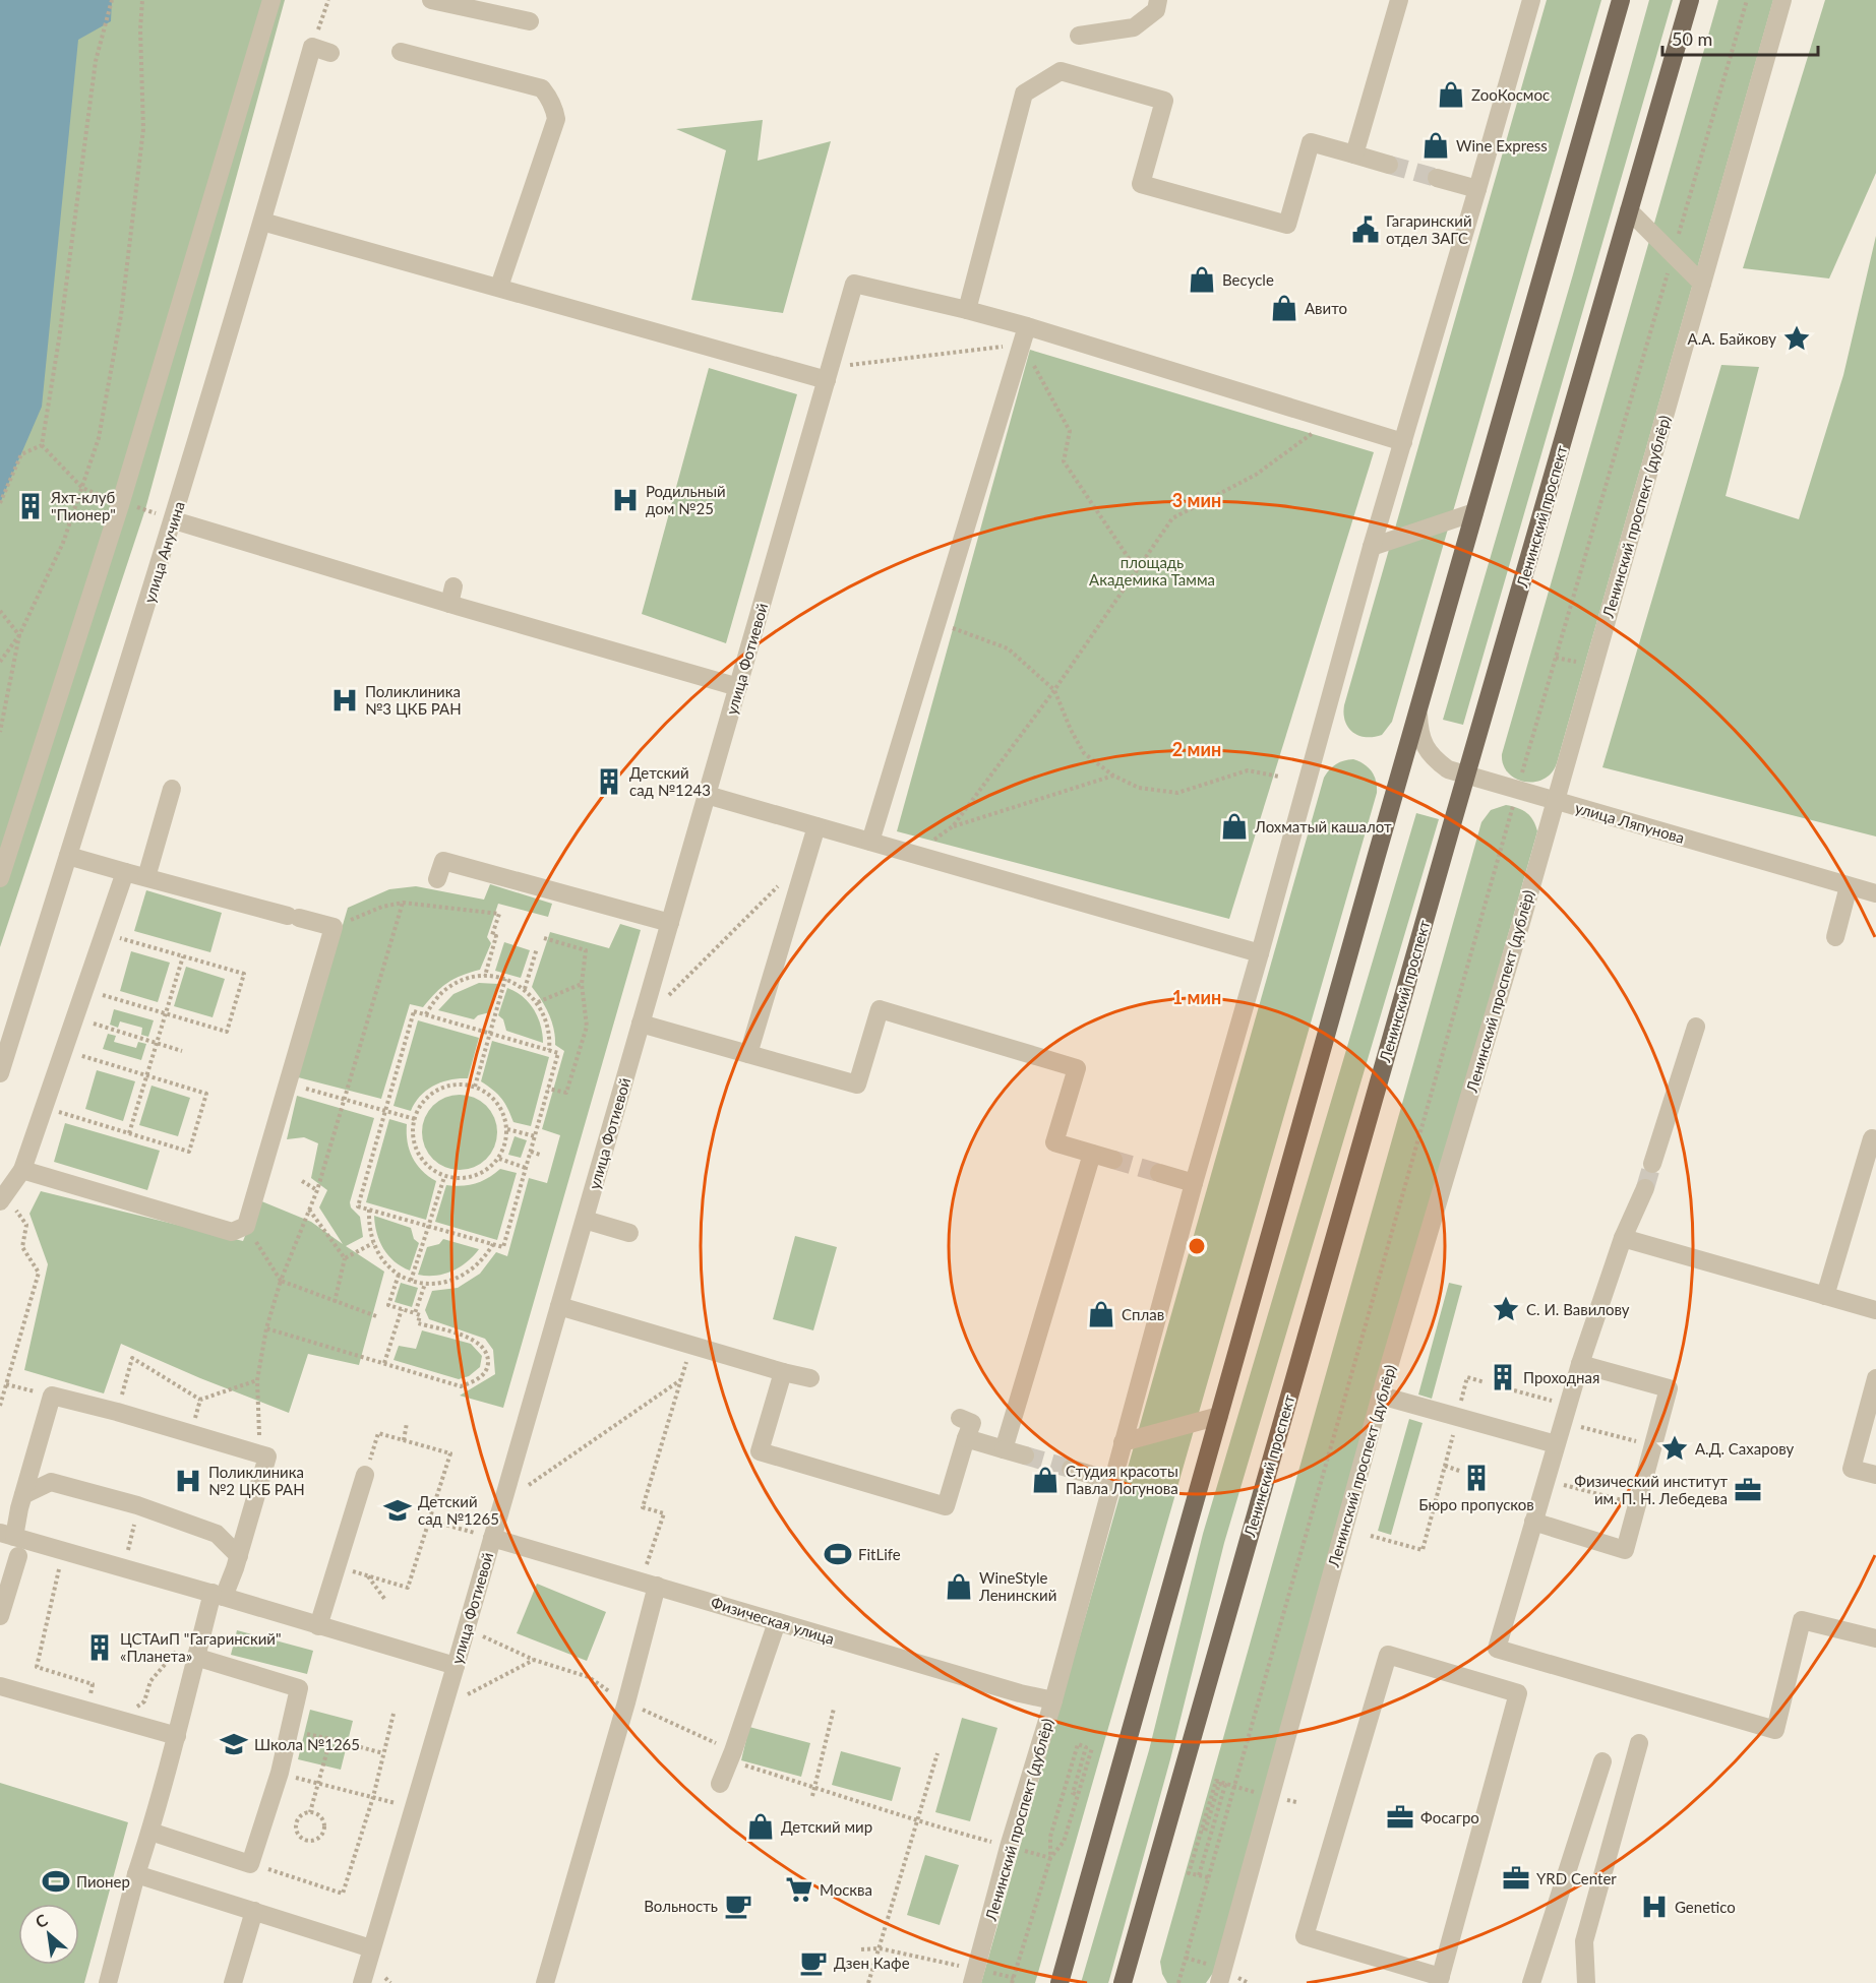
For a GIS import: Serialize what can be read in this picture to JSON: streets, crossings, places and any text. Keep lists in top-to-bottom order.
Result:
{
  "streets": {
    "main road": ["Ленинский проспект"],
    "street": [
      "Ленинский проспект (дублёр)",
      "улица Анучина",
      "улица Фотиевой",
      "улица Ляпунова",
      "Физическая улица"
    ]
  },
  "crossings": [
    ["Ленинский проспект", "улица Ляпунова"],
    ["Ленинский проспект (дублёр)", "улица Ляпунова"],
    ["Ленинский проспект (дублёр)", "Физическая улица"],
    ["улица Фотиевой", "Физическая улица"]
  ],
  "parks": ["площадь Академика Тамма"],
  "places": {
    "shop": [
      "ZooКосмос",
      "Wine Express",
      "Becycle",
      "Авито",
      "Лохматый кашалот",
      "Сплав",
      "Студия красоты Павла Логунова",
      "WineStyle Ленинский",
      "Детский мир"
    ],
    "public building": ["Гагаринский отдел ЗАГС"],
    "place": ["А.А. Байкову", "С. И. Вавилову", "А.Д. Сахарову"],
    "hospital": [
      "Родильный дом №25",
      "Поликлиника №3 ЦКБ РАН",
      "Поликлиника №2 ЦКБ РАН",
      "Genetico"
    ],
    "building": [
      "Яхт-клуб \"Пионер\"",
      "Детский сад №1243",
      "Проходная",
      "Бюро пропусков",
      "ЦСТАиП \"Гагаринский\" «Планета»"
    ],
    "office": ["Физический институт им. П. Н. Лебедева", "Фосагро", "YRD Center"],
    "school or university": ["Детский сад №1265", "Школа №1265"],
    "sports": ["FitLife", "Пионер"],
    "supermarket": ["Москва"],
    "cafe": ["Вольность", "Дзен Кафе"]
  },
  "scale_bar": "50 m",
  "north": "top left",
  "rings": ["3 мин", "2 мин", "1 мин"]
}
